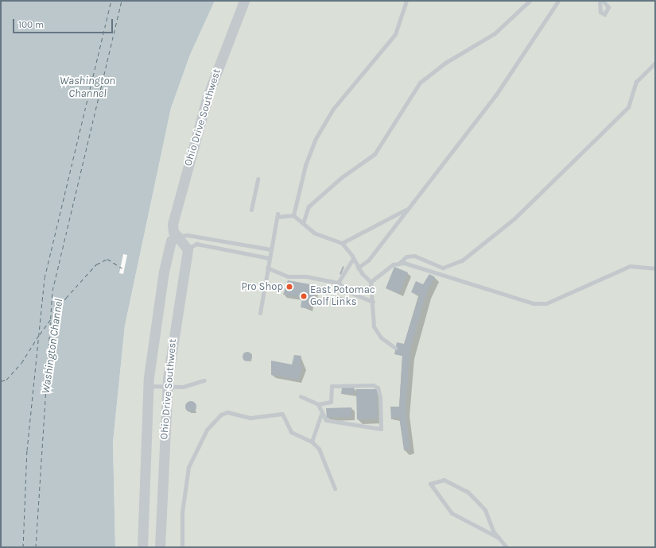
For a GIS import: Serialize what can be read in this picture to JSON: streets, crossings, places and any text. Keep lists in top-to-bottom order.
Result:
{
  "streets": {
    "street": ["Ohio Drive Southwest"]
  },
  "water": ["Washington Channel"],
  "places": ["Pro Shop", "East Potomac Golf Links"],
  "scale_bar": "100 m"
}
